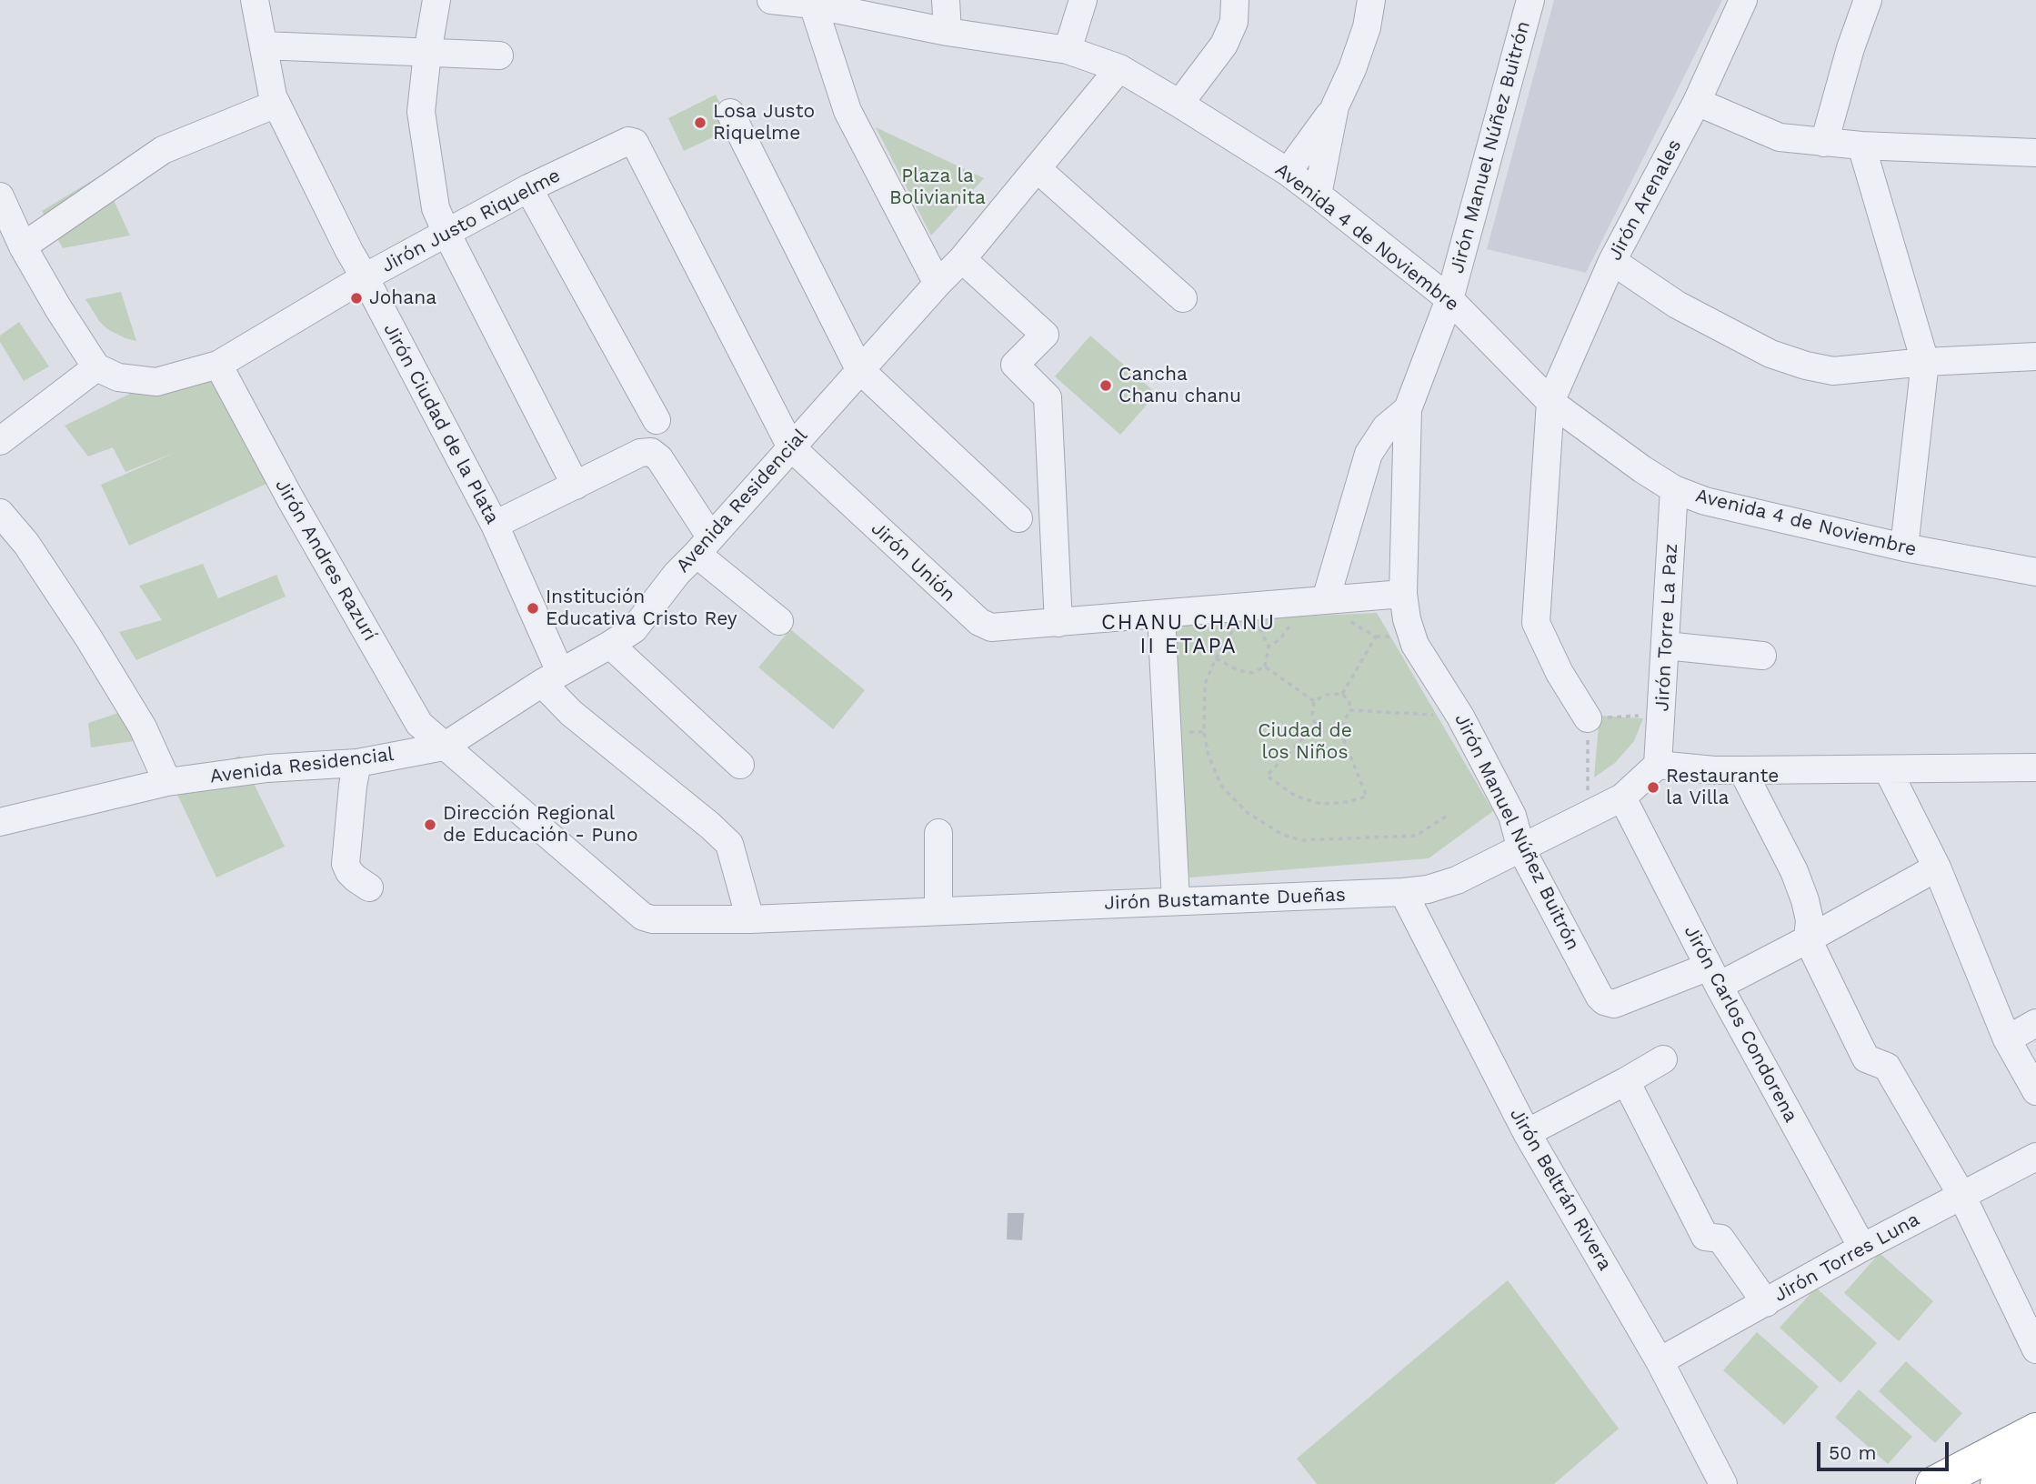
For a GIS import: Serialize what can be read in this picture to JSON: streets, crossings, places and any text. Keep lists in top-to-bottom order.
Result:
{
  "streets": {
    "street": [
      "Jirón Manuel Núñez Buitrón",
      "Jirón Arenales",
      "Jirón Justo Riquelme",
      "Avenida 4 de Noviembre",
      "Jirón Ciudad de la Plata",
      "Avenida Residencial",
      "Jirón Andres Razurí",
      "Jirón Unión",
      "Jirón Torre La Paz",
      "Jirón Bustamante Dueñas",
      "Jirón Carlos Condorena",
      "Jirón Beltrán Rivera",
      "Jirón Torres Luna"
    ]
  },
  "crossings": [
    ["Jirón Manuel Núñez Buitrón", "Avenida 4 de Noviembre"],
    ["Jirón Manuel Núñez Buitrón", "Jirón Unión"],
    ["Jirón Manuel Núñez Buitrón", "Jirón Bustamante Dueñas"],
    ["Jirón Manuel Núñez Buitrón", "Jirón Carlos Condorena"],
    ["Jirón Arenales", "Avenida 4 de Noviembre"],
    ["Jirón Justo Riquelme", "Jirón Ciudad de la Plata"],
    ["Jirón Justo Riquelme", "Jirón Andres Razurí"],
    ["Jirón Justo Riquelme", "Jirón Unión"],
    ["Avenida 4 de Noviembre", "Avenida Residencial"],
    ["Avenida 4 de Noviembre", "Jirón Torre La Paz"],
    ["Jirón Ciudad de la Plata", "Avenida Residencial"],
    ["Avenida Residencial", "Jirón Andres Razurí"],
    ["Avenida Residencial", "Jirón Unión"],
    ["Avenida Residencial", "Jirón Bustamante Dueñas"],
    ["Jirón Andres Razurí", "Jirón Bustamante Dueñas"],
    ["Jirón Torre La Paz", "Jirón Bustamante Dueñas"],
    ["Jirón Bustamante Dueñas", "Jirón Carlos Condorena"],
    ["Jirón Bustamante Dueñas", "Jirón Beltrán Rivera"],
    ["Jirón Carlos Condorena", "Jirón Torres Luna"],
    ["Jirón Beltrán Rivera", "Jirón Torres Luna"]
  ],
  "districts": ["CHANU CHANU II ETAPA"],
  "parks": ["Plaza la Bolivianita", "Ciudad de los Niños"],
  "places": [
    "Losa Justo Riquelme",
    "Johana",
    "Cancha Chanu chanu",
    "Institución Educativa Cristo Rey",
    "Restaurante la Villa",
    "Dirección Regional de Educación - Puno"
  ],
  "scale_bar": "50 m"
}
